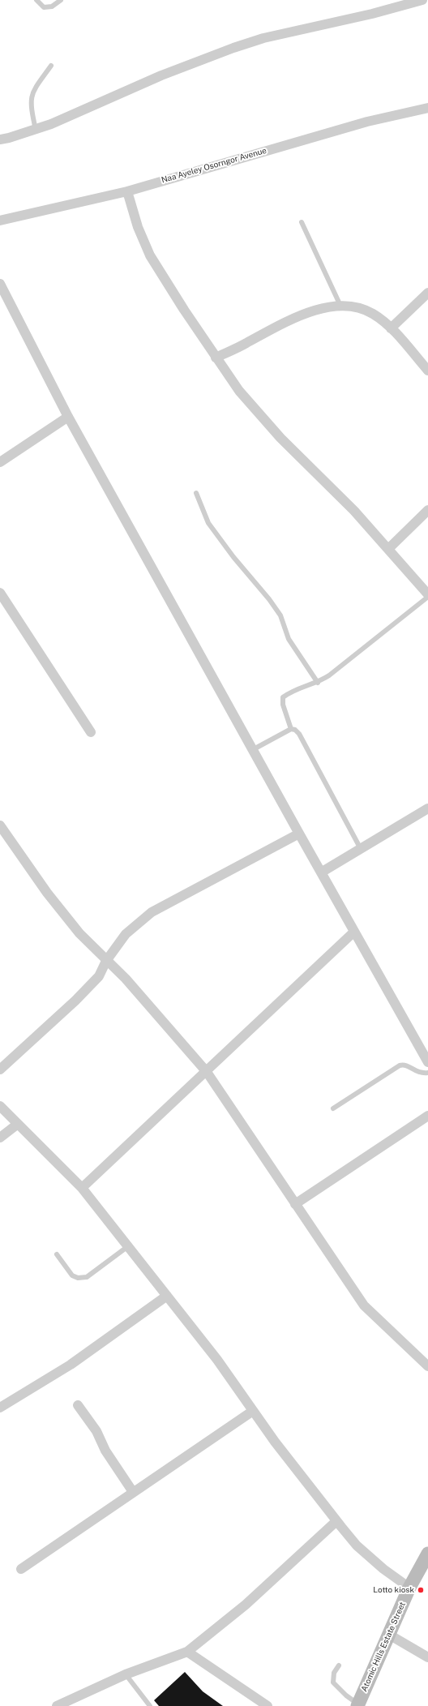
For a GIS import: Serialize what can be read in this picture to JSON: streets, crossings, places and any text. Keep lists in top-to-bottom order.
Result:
{
  "streets": {
    "street": ["Naa Ayeley Osorngor Avenue", "Atomic Hills Estate Street"]
  },
  "places": ["Lotto kiosk"]
}
